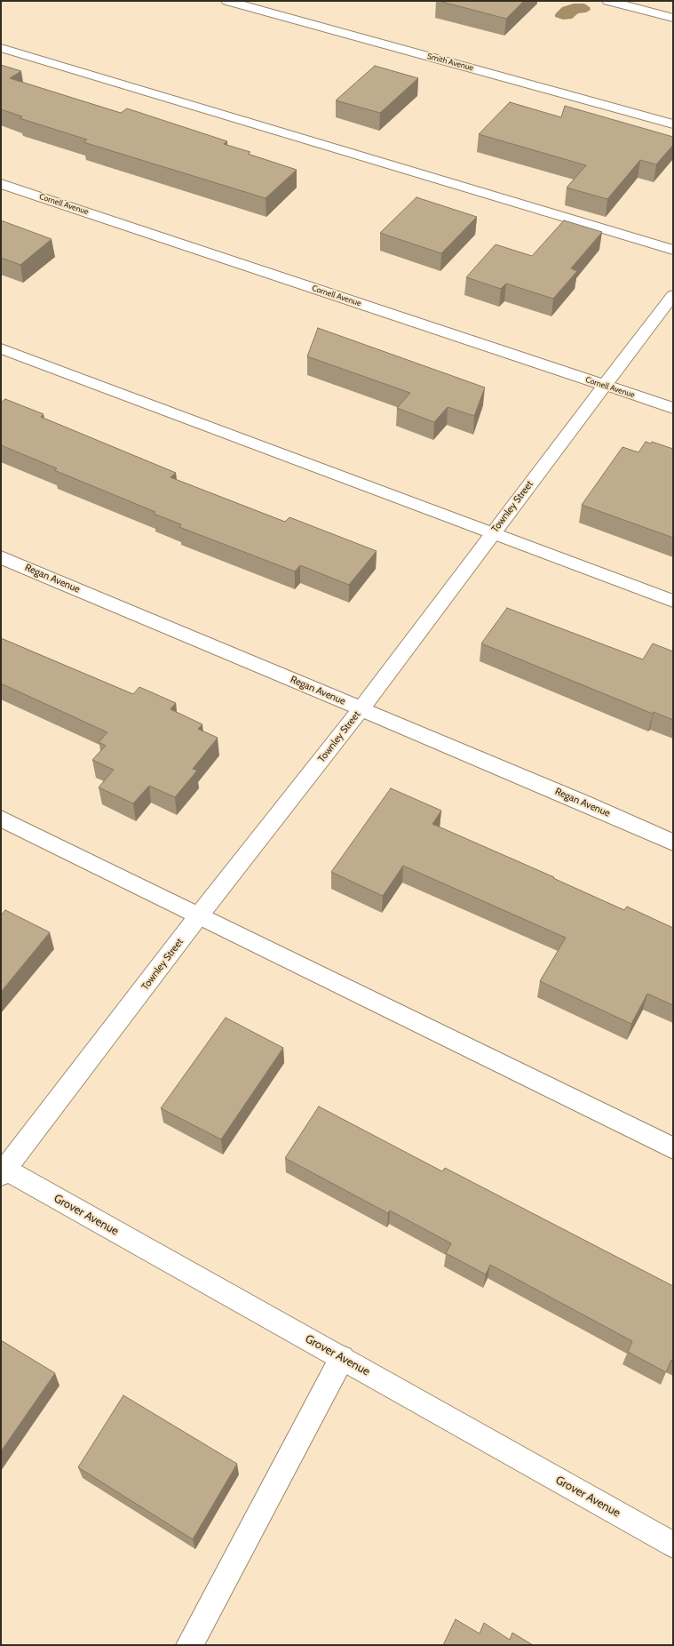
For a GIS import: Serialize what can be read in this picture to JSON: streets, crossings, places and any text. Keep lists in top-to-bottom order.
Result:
{
  "streets": {
    "street": [
      "Smith Avenue",
      "Cornell Avenue",
      "Townley Street",
      "Regan Avenue",
      "Grover Avenue"
    ]
  },
  "crossings": [
    ["Cornell Avenue", "Townley Street"],
    ["Townley Street", "Regan Avenue"],
    ["Townley Street", "Grover Avenue"]
  ]
}
